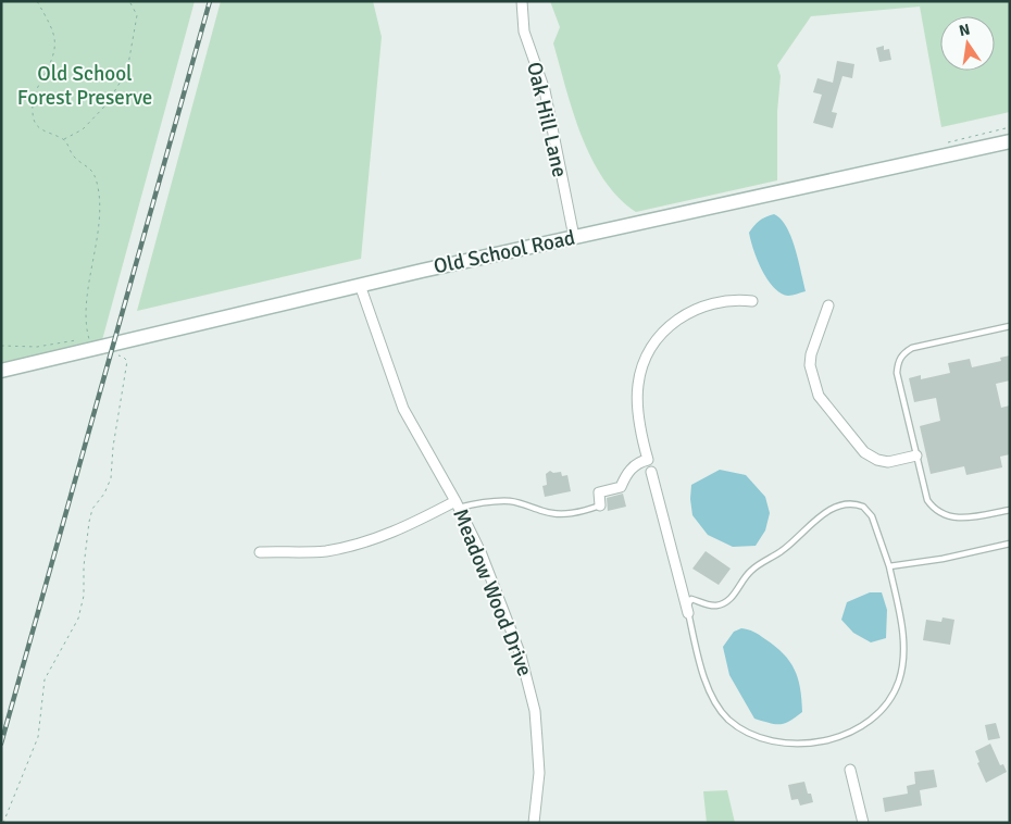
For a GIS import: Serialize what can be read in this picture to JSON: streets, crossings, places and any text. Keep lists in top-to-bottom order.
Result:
{
  "streets": {
    "street": ["Oak Hill Lane", "Old School Road", "Meadow Wood Drive"]
  },
  "crossings": [
    ["Oak Hill Lane", "Old School Road"],
    ["Old School Road", "Meadow Wood Drive"]
  ],
  "parks": ["Old School Forest Preserve"],
  "north": "top"
}
